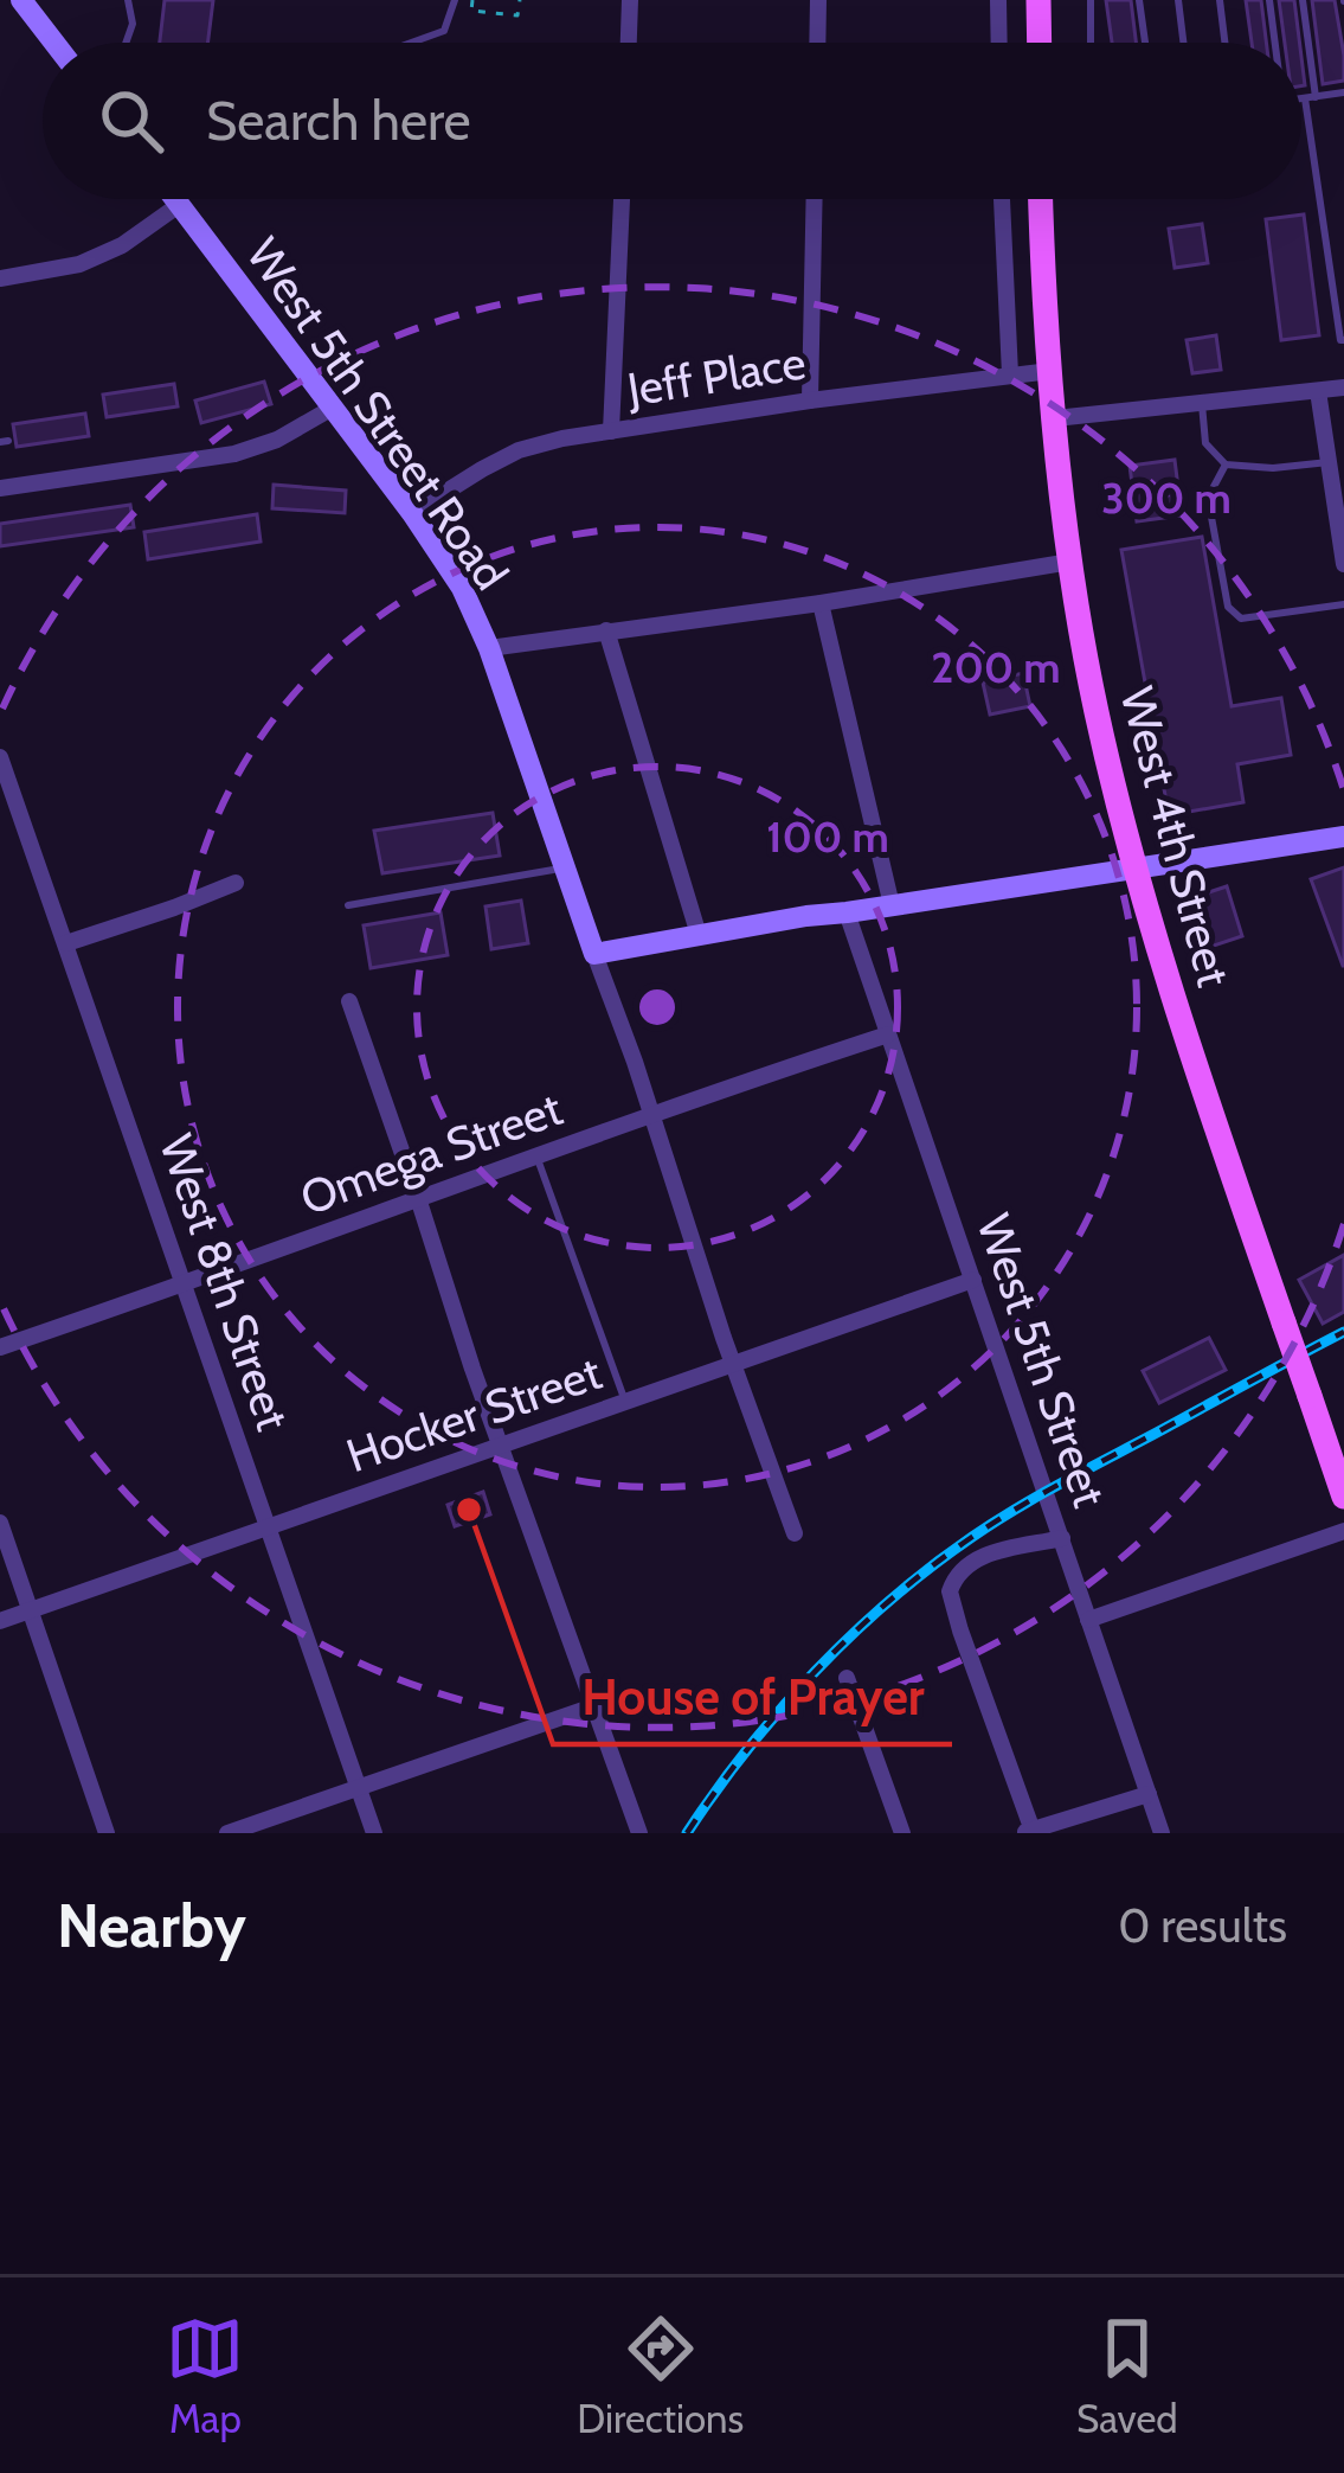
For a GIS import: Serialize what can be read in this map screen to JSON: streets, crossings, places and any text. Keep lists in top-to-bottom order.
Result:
{
  "streets": {
    "main road": ["West 4th Street"],
    "street": [
      "Jeff Place",
      "West 5th Street Road",
      "Omega Street",
      "West 8th Street",
      "West 5th Street",
      "Hocker Street"
    ]
  },
  "crossings": [
    ["Jeff Place", "West 5th Street Road"],
    ["Jeff Place", "West 4th Street"],
    ["Omega Street", "West 8th Street"],
    ["Omega Street", "West 5th Street"],
    ["West 8th Street", "Hocker Street"],
    ["West 5th Street", "Hocker Street"]
  ],
  "places": ["House of Prayer"],
  "page": {
    "search": "Search here",
    "heading": ["Nearby", "0 results"],
    "nav": ["Map", "Directions", "Saved"]
  },
  "rings": ["300 m", "200 m", "100 m"]
}
